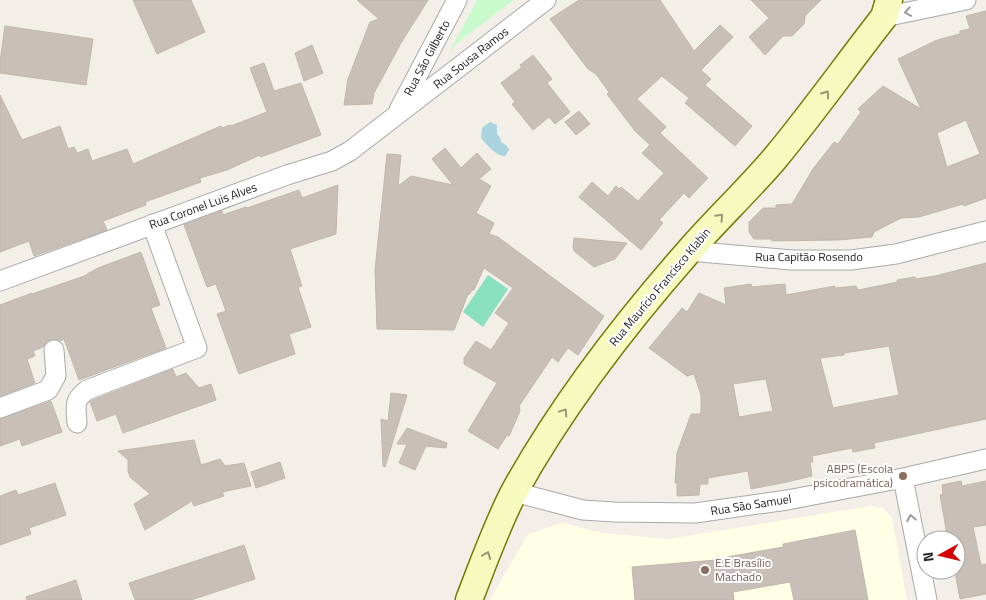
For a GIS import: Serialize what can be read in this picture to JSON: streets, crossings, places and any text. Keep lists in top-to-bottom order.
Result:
{
  "streets": {
    "street": [
      "Rua São Gilberto",
      "Rua Sousa Ramos",
      "Rua Coronel Luis Alves",
      "Rua Capitão Rosendo",
      "Rua Maurício Francisco Klabin",
      "Rua São Samuel"
    ]
  },
  "crossings": [
    ["Rua São Gilberto", "Rua Sousa Ramos"],
    ["Rua São Gilberto", "Rua Coronel Luis Alves"],
    ["Rua Sousa Ramos", "Rua Coronel Luis Alves"],
    ["Rua Capitão Rosendo", "Rua Maurício Francisco Klabin"],
    ["Rua Maurício Francisco Klabin", "Rua São Samuel"]
  ],
  "one_way": ["Rua Maurício Francisco Klabin"],
  "places": ["ABPS (Escola psicodramática)", "E.E Brasílio Machado"],
  "north": "left"
}
